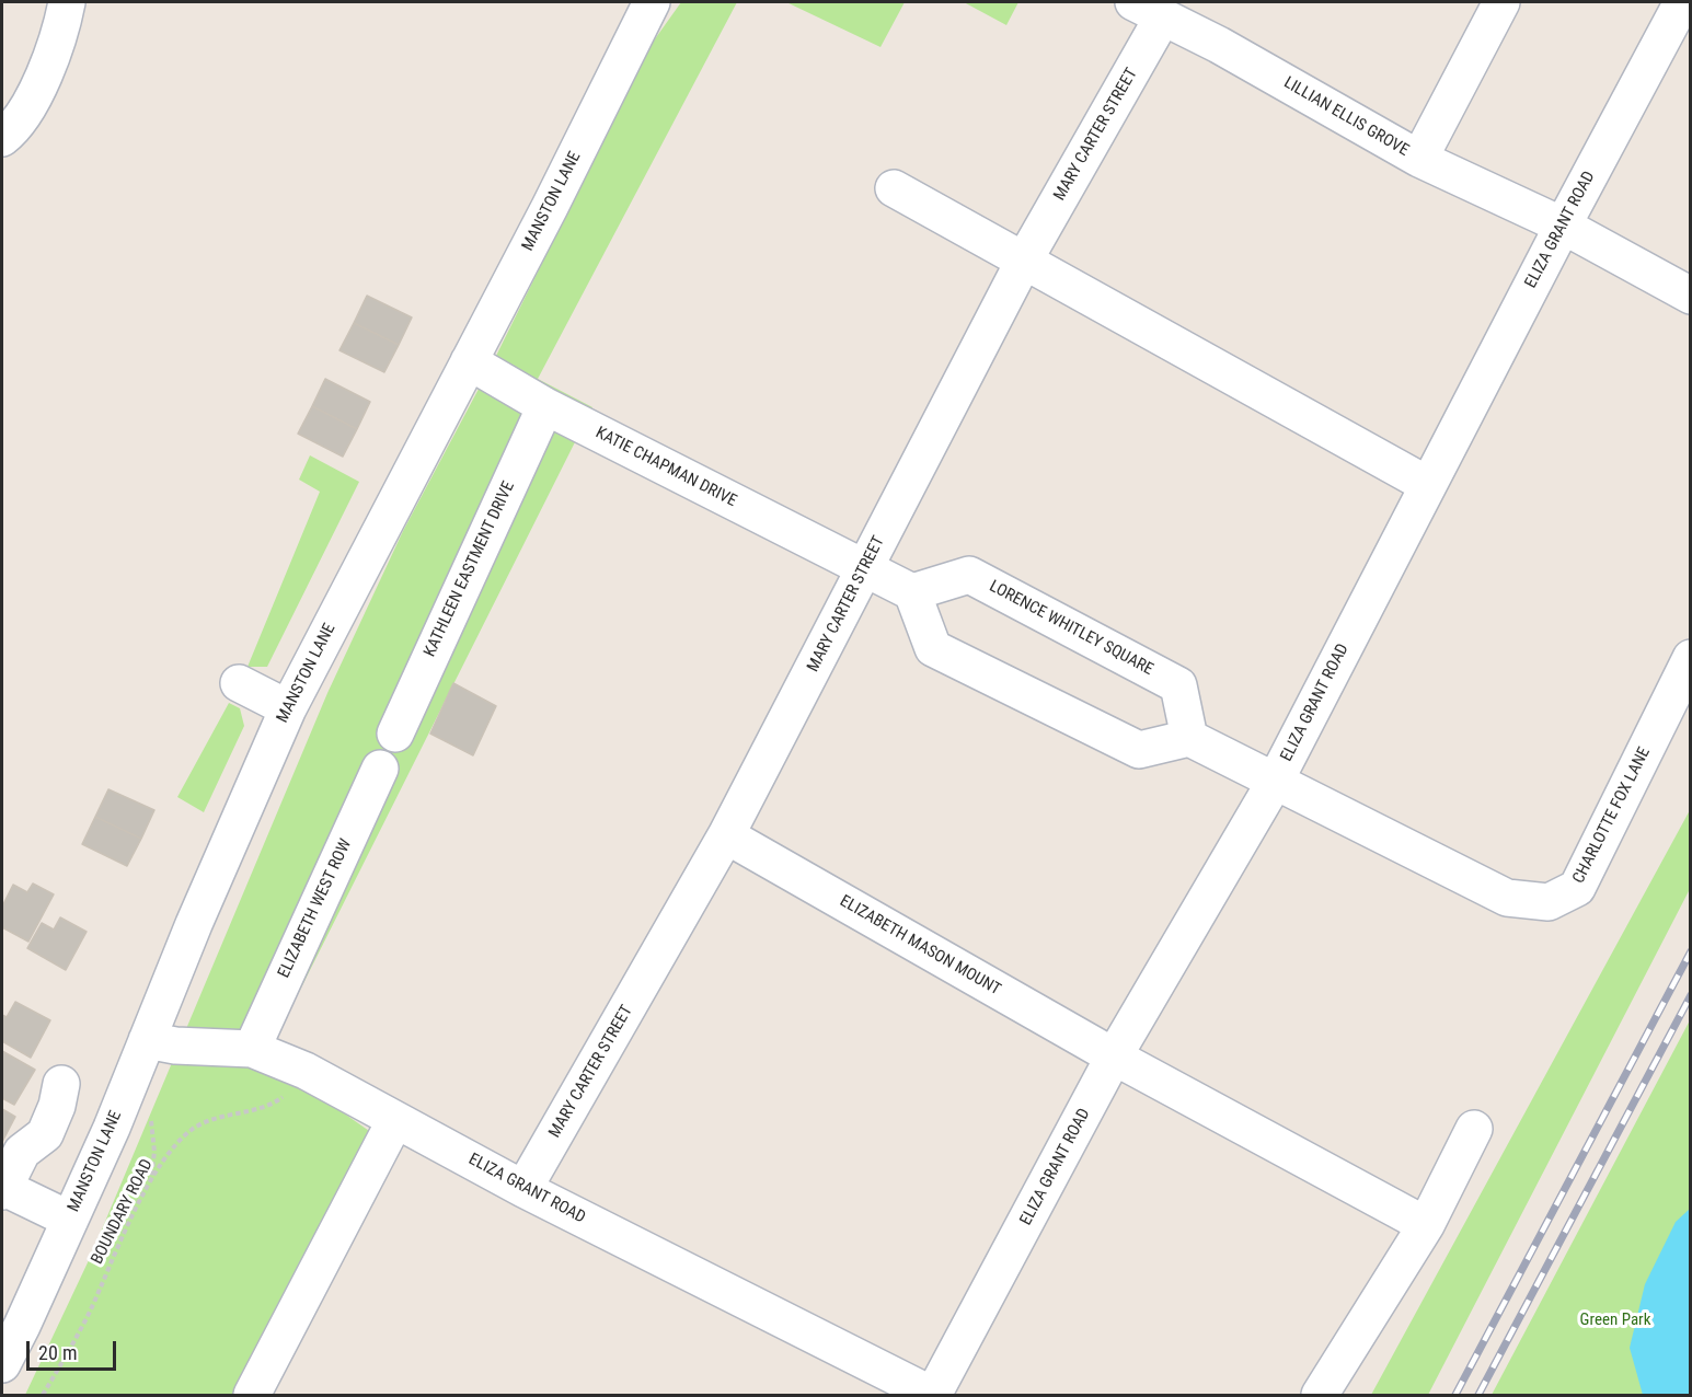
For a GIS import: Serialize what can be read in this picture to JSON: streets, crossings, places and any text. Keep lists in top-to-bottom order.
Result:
{
  "streets": {
    "street": [
      "LILLIAN ELLIS GROVE",
      "MARY CARTER STREET",
      "MANSTON LANE",
      "ELIZA GRANT ROAD",
      "KATIE CHAPMAN DRIVE",
      "KATHLEEN EASTMENT DRIVE",
      "LORENCE WHITLEY SQUARE",
      "CHARLOTTE FOX LANE",
      "ELIZABETH WEST ROW",
      "ELIZABETH MASON MOUNT"
    ],
    "path": ["BOUNDARY ROAD"]
  },
  "crossings": [
    ["LILLIAN ELLIS GROVE", "MARY CARTER STREET"],
    ["LILLIAN ELLIS GROVE", "ELIZA GRANT ROAD"],
    ["MARY CARTER STREET", "ELIZA GRANT ROAD"],
    ["MARY CARTER STREET", "KATIE CHAPMAN DRIVE"],
    ["MARY CARTER STREET", "ELIZABETH MASON MOUNT"],
    ["MANSTON LANE", "ELIZA GRANT ROAD"],
    ["MANSTON LANE", "KATIE CHAPMAN DRIVE"],
    ["ELIZA GRANT ROAD", "CHARLOTTE FOX LANE"],
    ["ELIZA GRANT ROAD", "ELIZABETH WEST ROW"],
    ["ELIZA GRANT ROAD", "ELIZABETH MASON MOUNT"],
    ["ELIZA GRANT ROAD", "BOUNDARY ROAD"],
    ["KATIE CHAPMAN DRIVE", "KATHLEEN EASTMENT DRIVE"]
  ],
  "parks": ["Green Park"],
  "scale_bar": "20 m"
}
